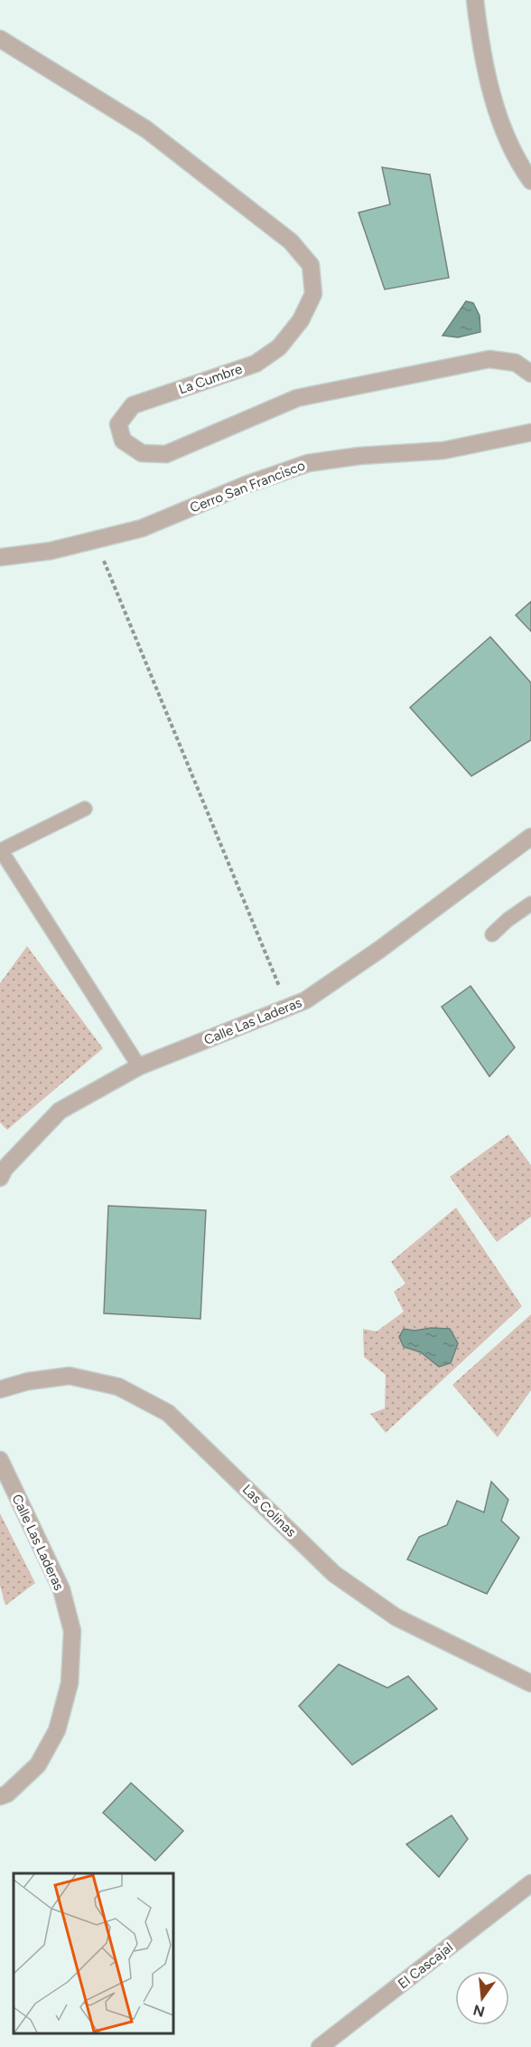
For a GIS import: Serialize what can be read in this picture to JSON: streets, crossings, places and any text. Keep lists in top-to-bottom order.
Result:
{
  "streets": {
    "street": [
      "La Cumbre",
      "Cerro San Francisco",
      "Calle Las Laderas",
      "Las Colinas",
      "El Cascajal"
    ]
  },
  "north": "bottom"
}
